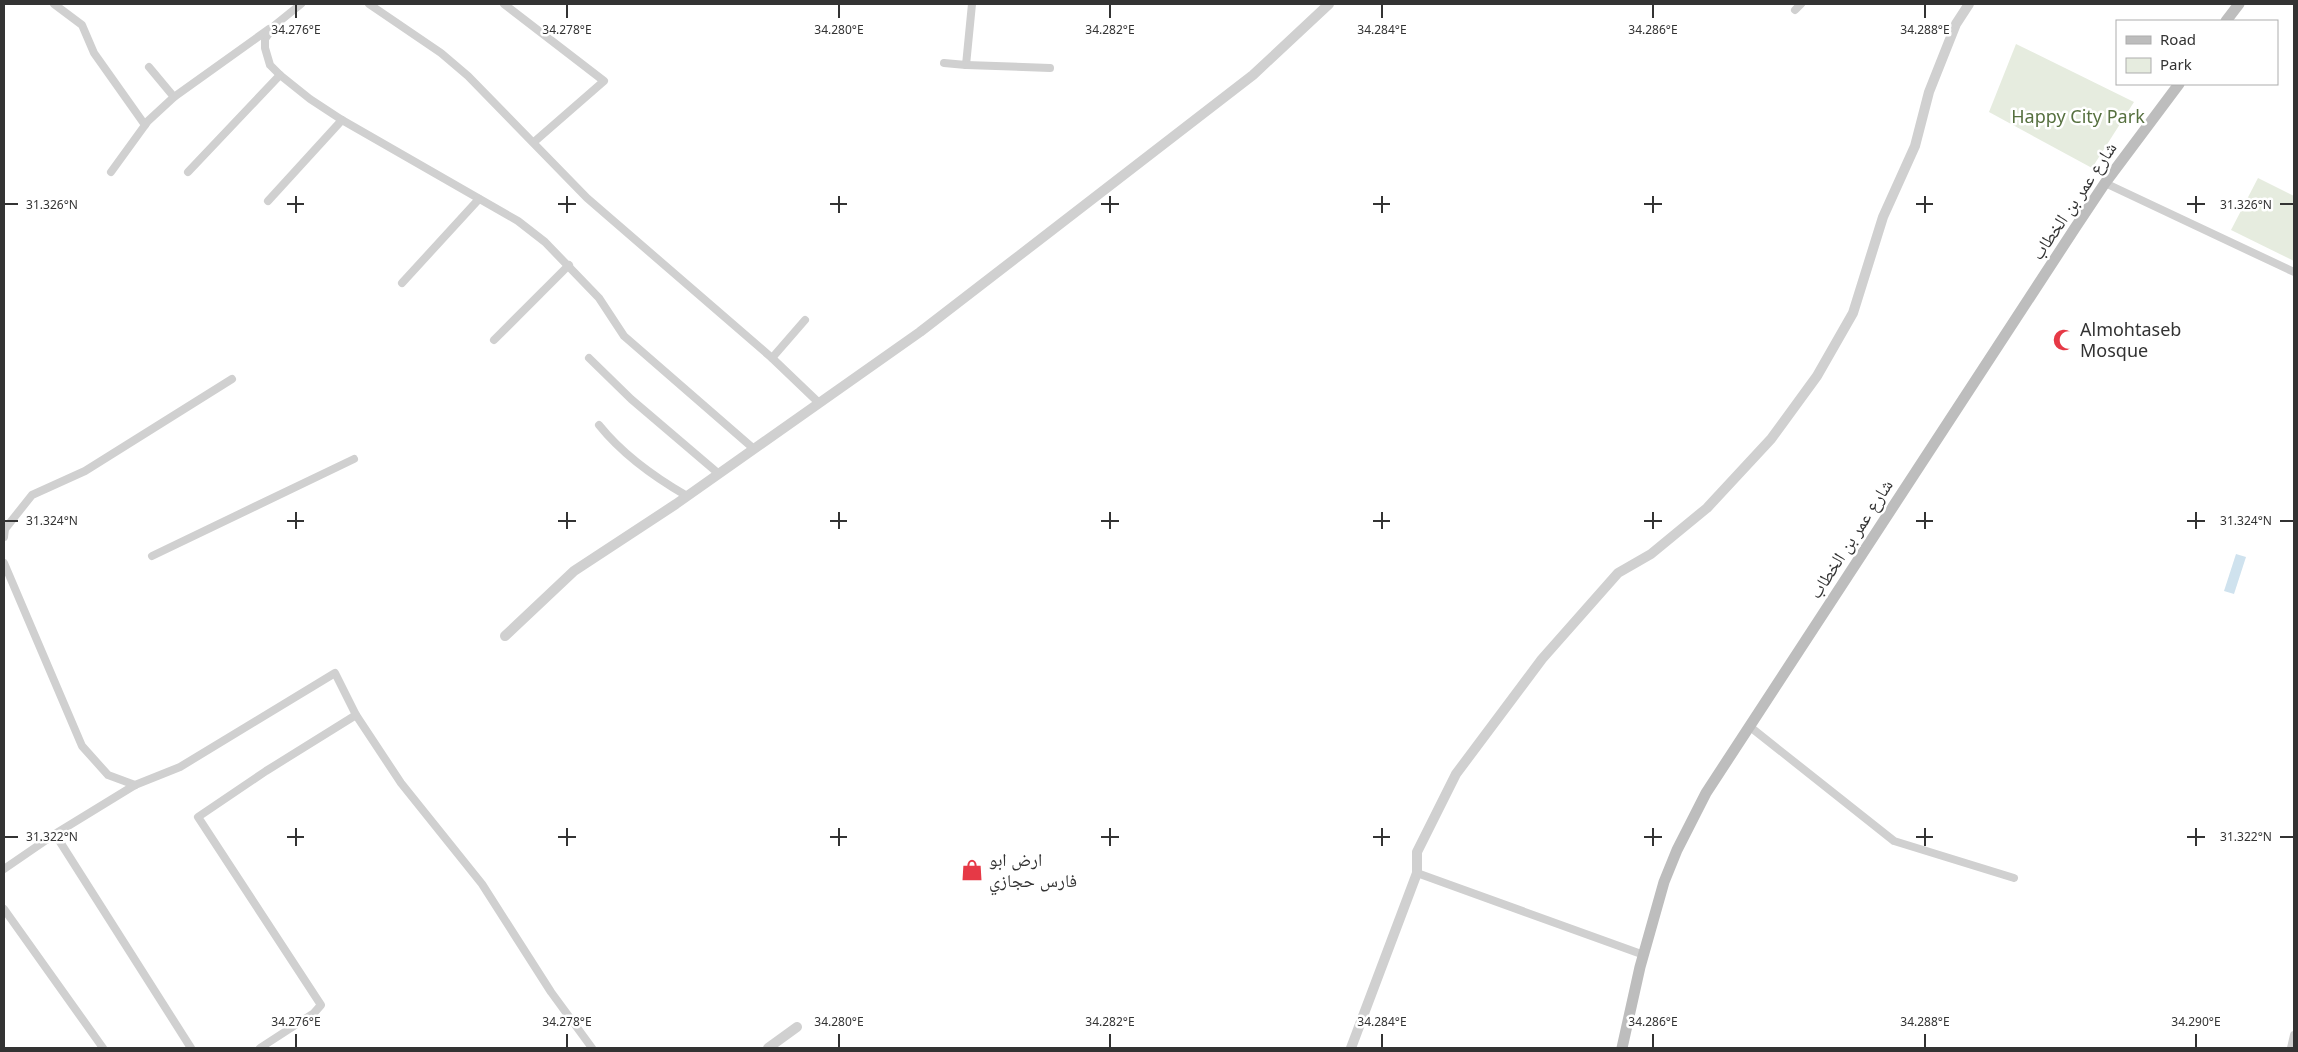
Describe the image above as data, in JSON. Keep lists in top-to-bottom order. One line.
{"streets":{"main road":["شارع عمر بن الخطاب"]},"parks":["Happy City Park"],"places":{"mosque":["Almohtaseb Mosque"],"shop":["ارض ابو فارس حجازي"]},"legend":["Road","Park"],"coordinates":["34.276°E","34.278°E","34.280°E","34.282°E","34.284°E","34.286°E","34.288°E","31.326°N","31.324°N","31.322°N","34.290°E"]}
